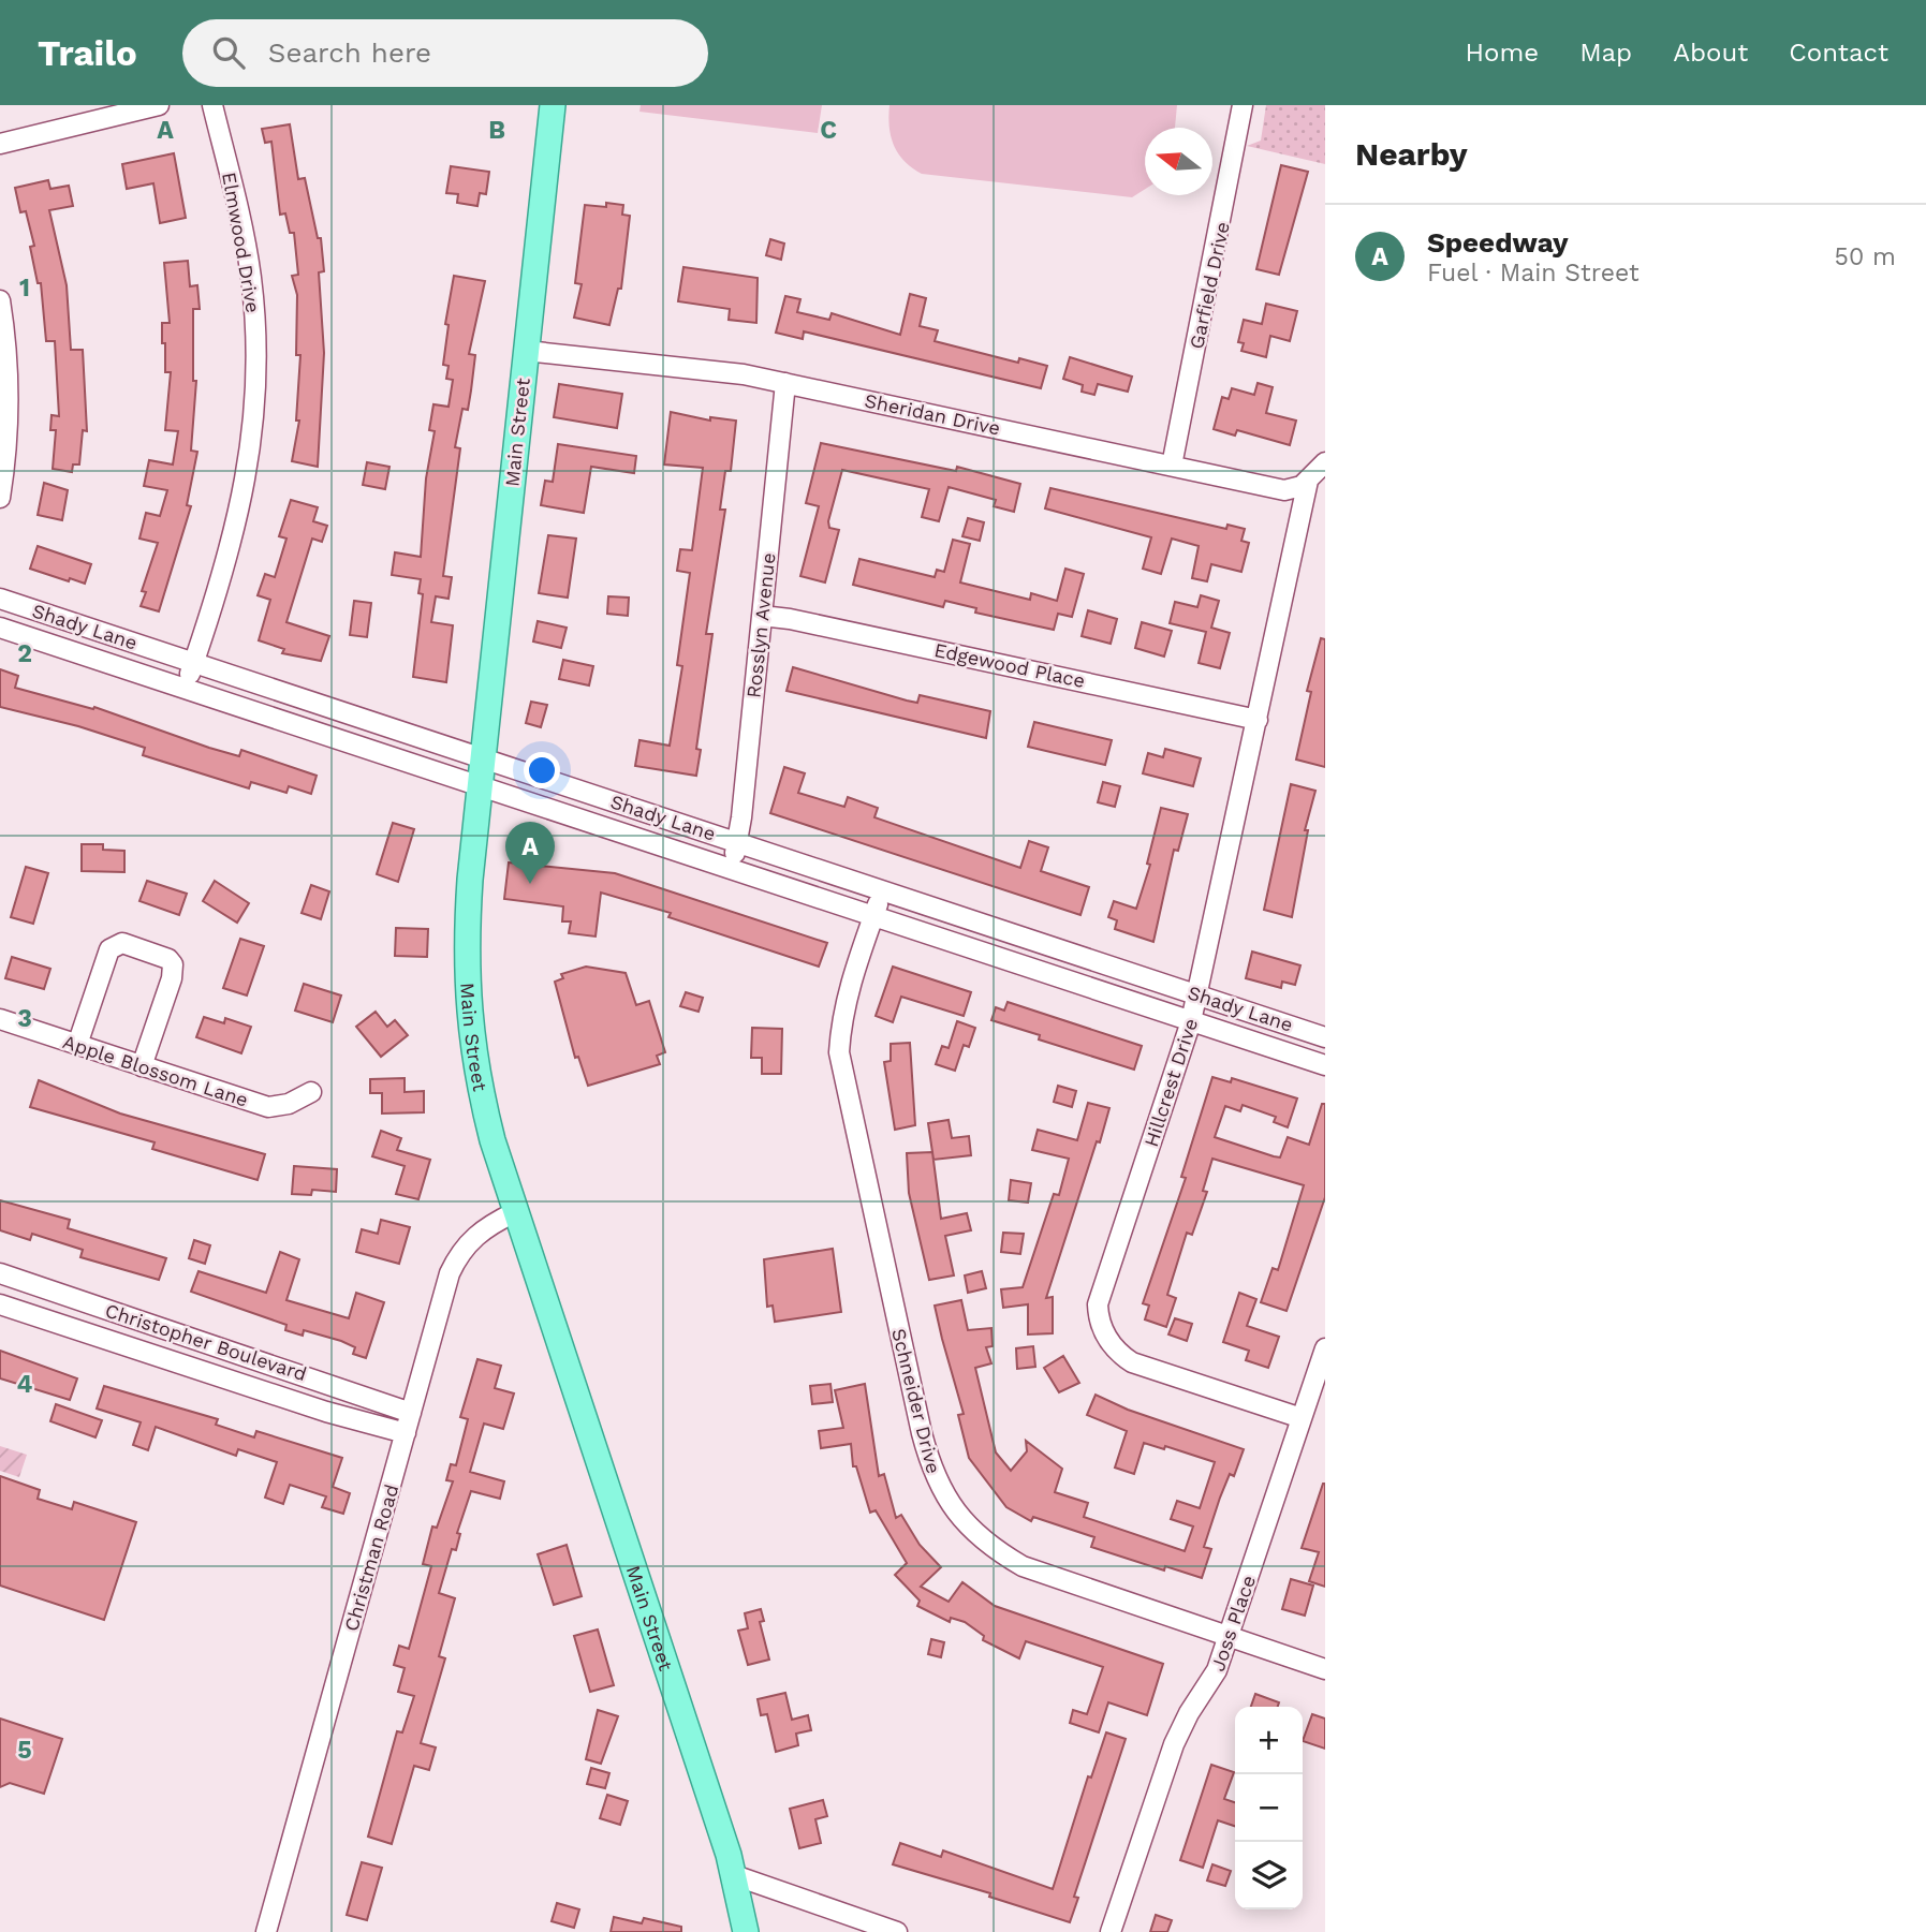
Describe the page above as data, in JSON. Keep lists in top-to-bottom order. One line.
{"streets":{"main road":["Main Street"],"street":["Elmwood Drive","Garfield Drive","Sheridan Drive","Rosslyn Avenue","Shady Lane","Edgewood Place","Apple Blossom Lane","Hillcrest Drive","Christopher Boulevard","Schneider Drive","Christman Road","Joss Place"]},"crossings":[["Elmwood Drive","Shady Lane"],["Garfield Drive","Sheridan Drive"],["Sheridan Drive","Main Street"],["Sheridan Drive","Rosslyn Avenue"],["Sheridan Drive","Hillcrest Drive"],["Main Street","Shady Lane"],["Main Street","Christman Road"],["Rosslyn Avenue","Shady Lane"],["Rosslyn Avenue","Edgewood Place"],["Shady Lane","Hillcrest Drive"],["Shady Lane","Schneider Drive"],["Edgewood Place","Hillcrest Drive"],["Hillcrest Drive","Joss Place"],["Christopher Boulevard","Christman Road"],["Schneider Drive","Joss Place"]],"north":"left","page":{"header":"Trailo","search":"Search here","nav":["Home","Map","About","Contact"],"heading":"Nearby","list":[{"mark":"A","name":"Speedway","note":"Fuel · Main Street","value":"50 m"}],"pins":"A","map_buttons":["+","−"]},"grid":{"columns":["A","B","C"],"rows":["1","2","3","4","5"]}}
